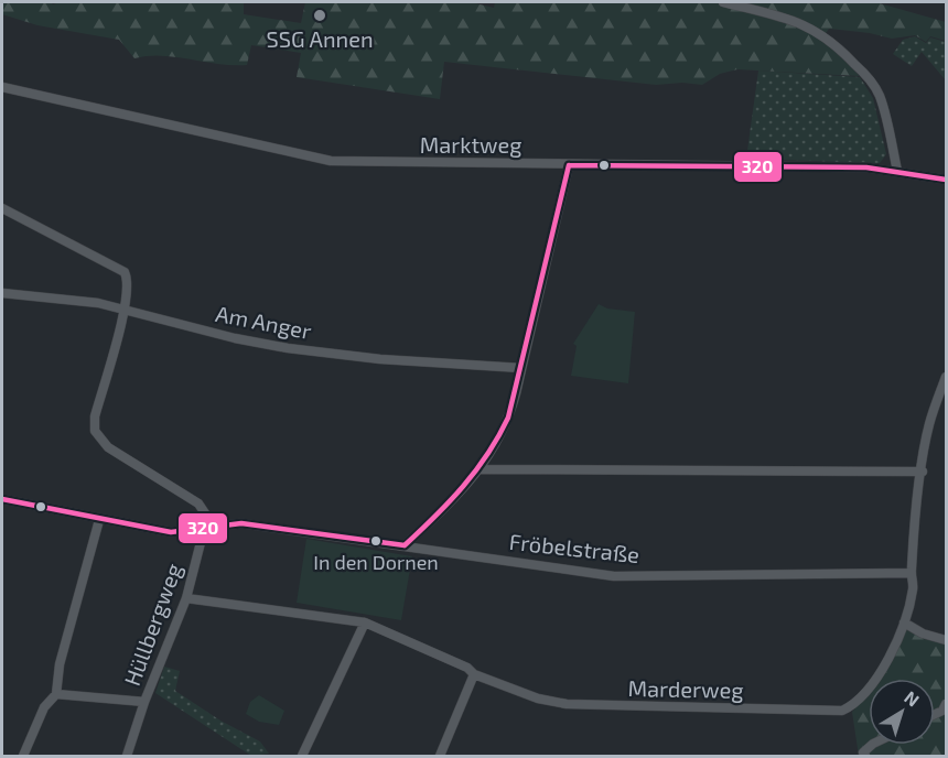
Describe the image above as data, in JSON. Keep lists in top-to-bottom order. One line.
{"streets":{"street":["Marktweg","Am Anger","Fröbelstraße","Hüllbergweg","Marderweg"]},"crossings":[["Fröbelstraße","Hüllbergweg"],["Fröbelstraße","Marderweg"],["Hüllbergweg","Marderweg"]],"places":["SSG Annen","In den Dornen"],"lines":["transit line 320"],"north":"top right"}
